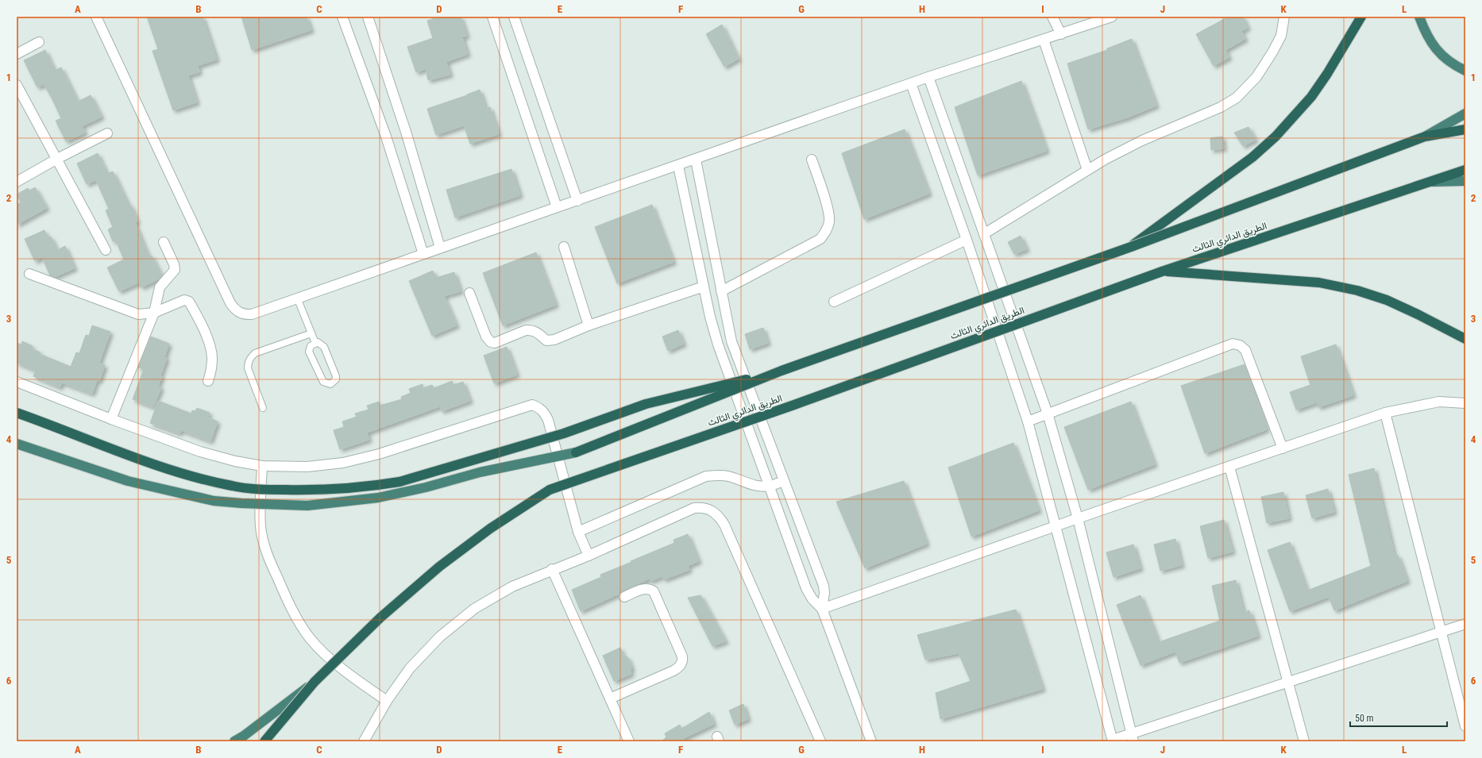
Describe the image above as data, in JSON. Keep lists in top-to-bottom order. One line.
{"streets":{"highway":["الطريق الدائري الثالث"]},"scale_bar":"50 m","grid":{"columns":["A","B","C","D","E","F","G","H","I","J","K","L"],"rows":["1","2","3","4","5","6"]}}
